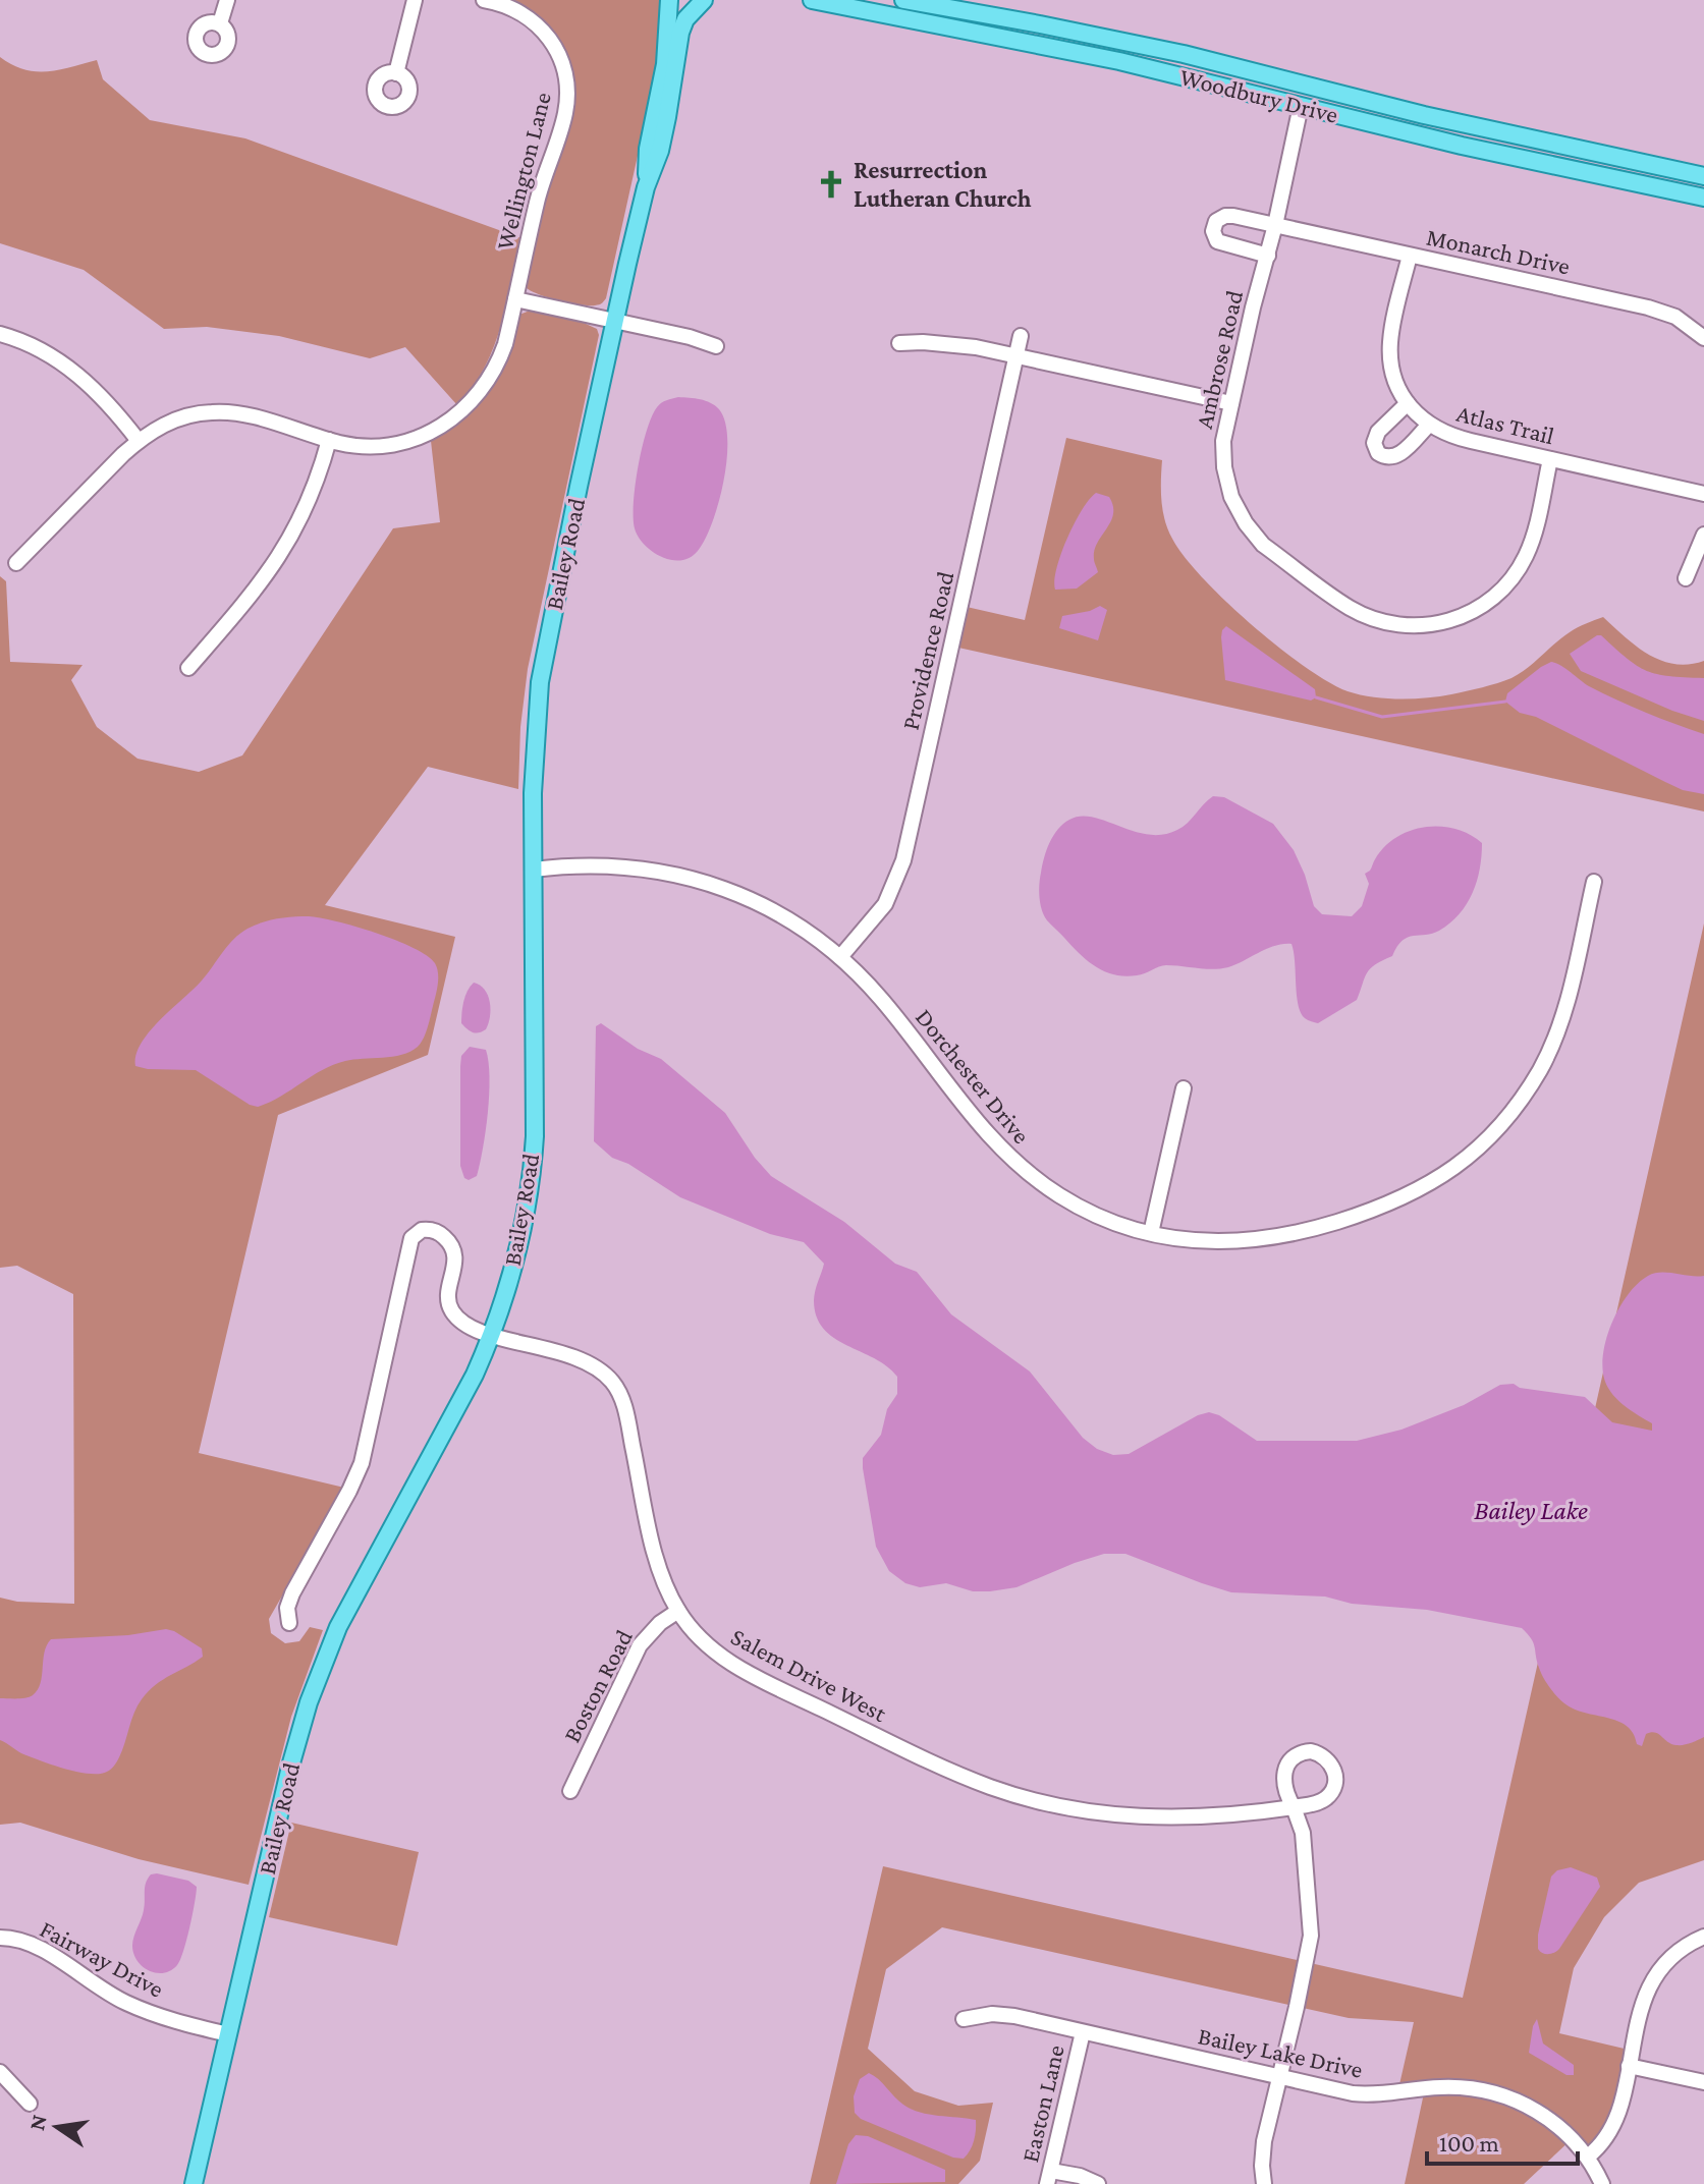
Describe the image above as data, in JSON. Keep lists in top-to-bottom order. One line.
{"streets":{"main road":["Woodbury Drive","Bailey Road"],"street":["Wellington Lane","Monarch Drive","Ambrose Road","Atlas Trail","Providence Road","Dorchester Drive","Salem Drive West","Boston Road","Fairway Drive","Bailey Lake Drive","Easton Lane"]},"crossings":[["Woodbury Drive","Ambrose Road"],["Monarch Drive","Ambrose Road"],["Monarch Drive","Atlas Trail"],["Ambrose Road","Atlas Trail"],["Bailey Road","Dorchester Drive"],["Bailey Road","Salem Drive West"],["Bailey Road","Fairway Drive"],["Providence Road","Dorchester Drive"],["Salem Drive West","Boston Road"],["Salem Drive West","Bailey Lake Drive"],["Bailey Lake Drive","Easton Lane"]],"water":["Bailey Lake"],"places":{"church":["Resurrection Lutheran Church"]},"scale_bar":"100 m","north":"left"}
